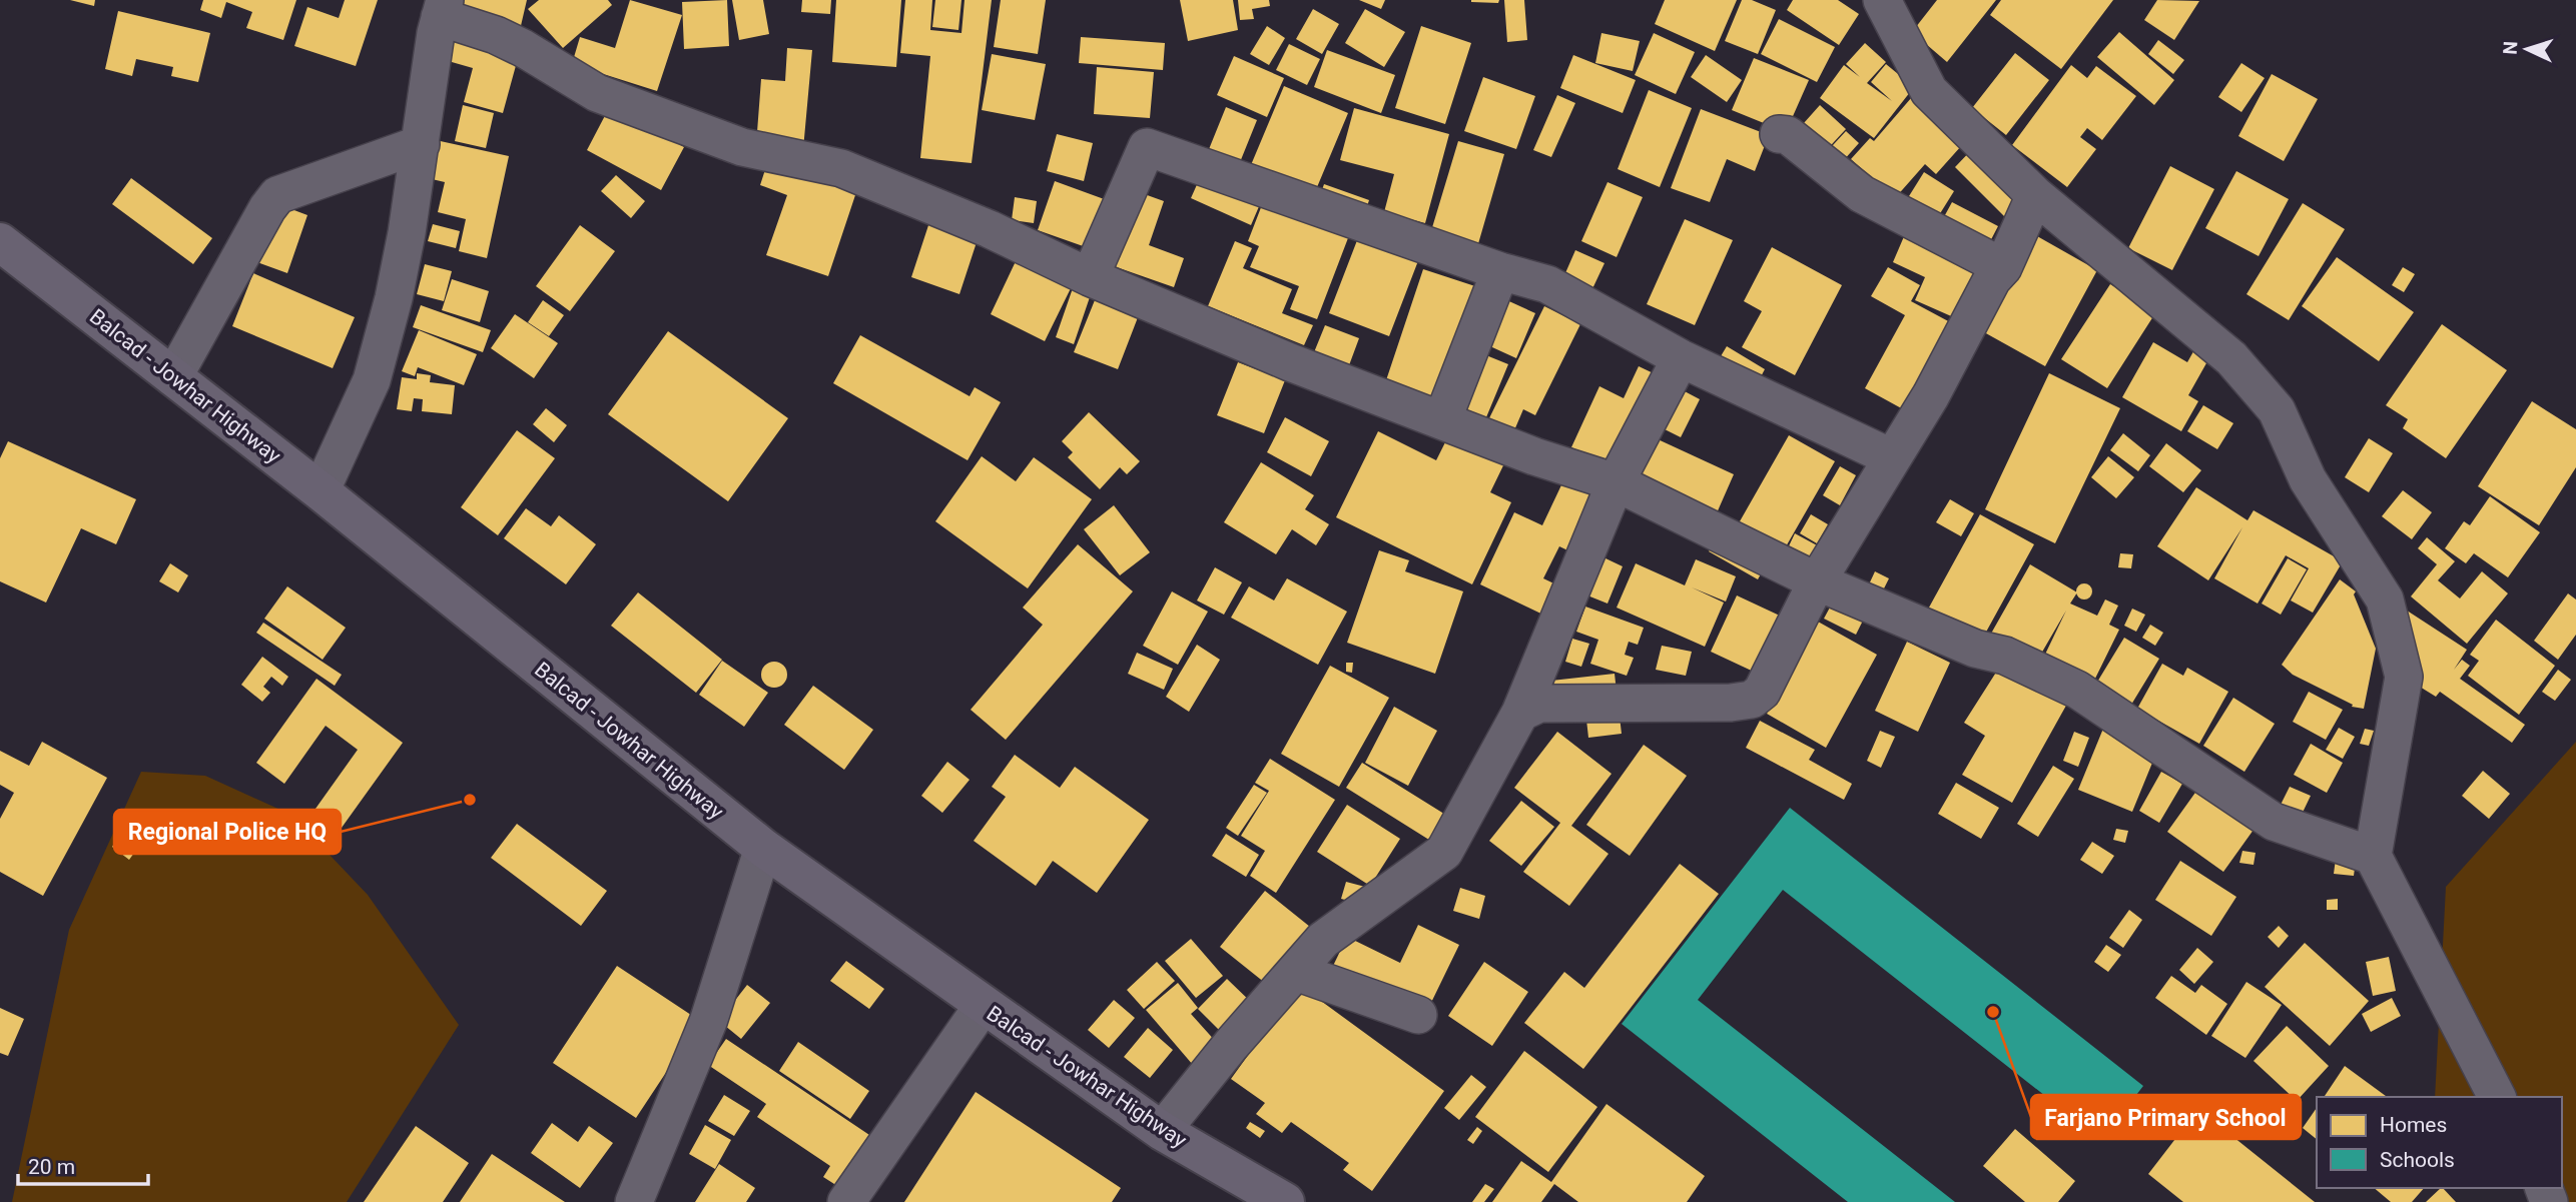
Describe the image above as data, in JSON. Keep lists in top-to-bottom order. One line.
{"streets":{"main road":["Balcad - Jowhar Highway"]},"places":["Regional Police HQ","Farjano Primary School"],"legend":["Homes","Schools"],"scale_bar":"20 m","north":"left"}
